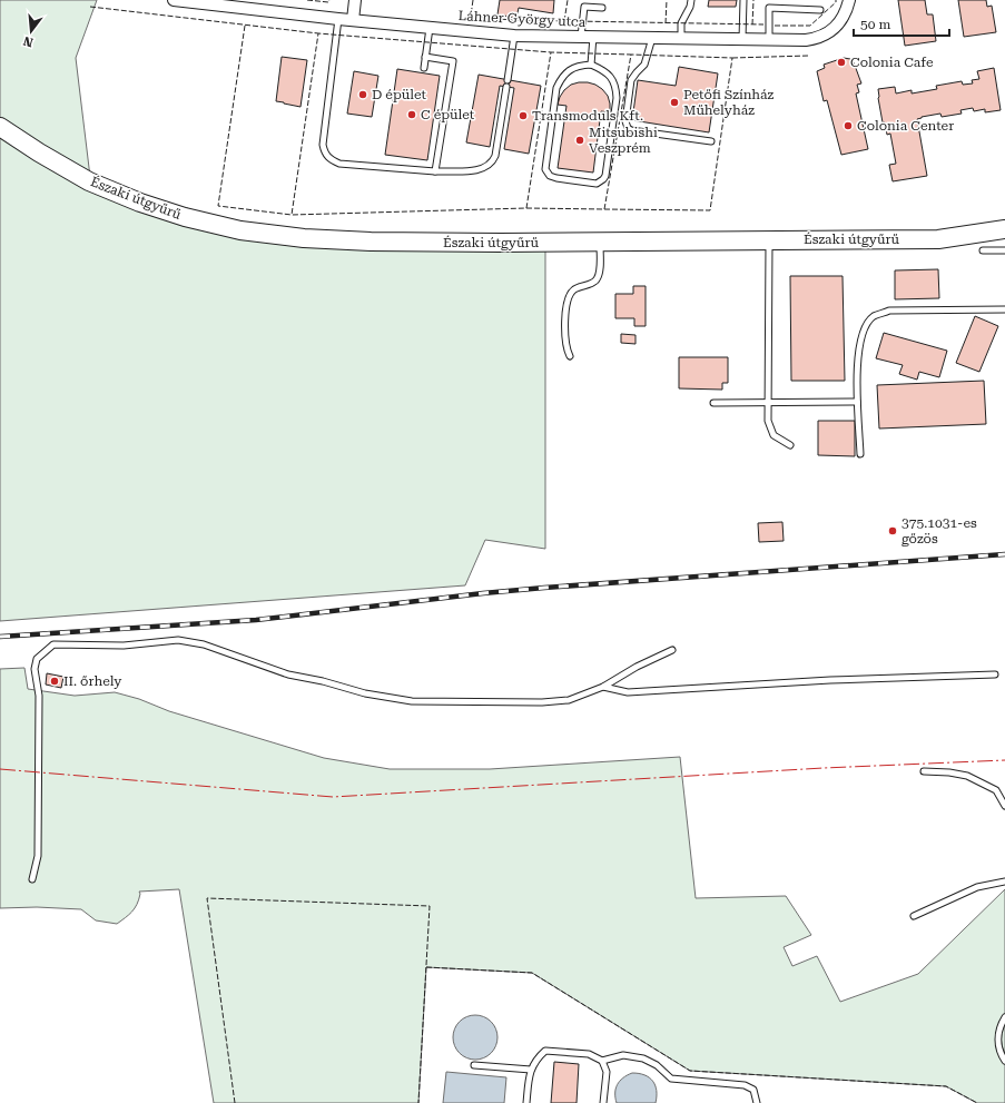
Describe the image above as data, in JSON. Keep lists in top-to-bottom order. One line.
{"streets":{"main road":["Északi útgyűrű"],"street":["Láhner György utca"]},"places":["Colonia Cafe","D épület","Petőfi Színház Műhelyház","C épület","Transmoduls Kft.","Colonia Center","Mitsubishi Veszprém","375.1031-es gőzös","II. őrhely"],"scale_bar":"50 m","north":"bottom"}
